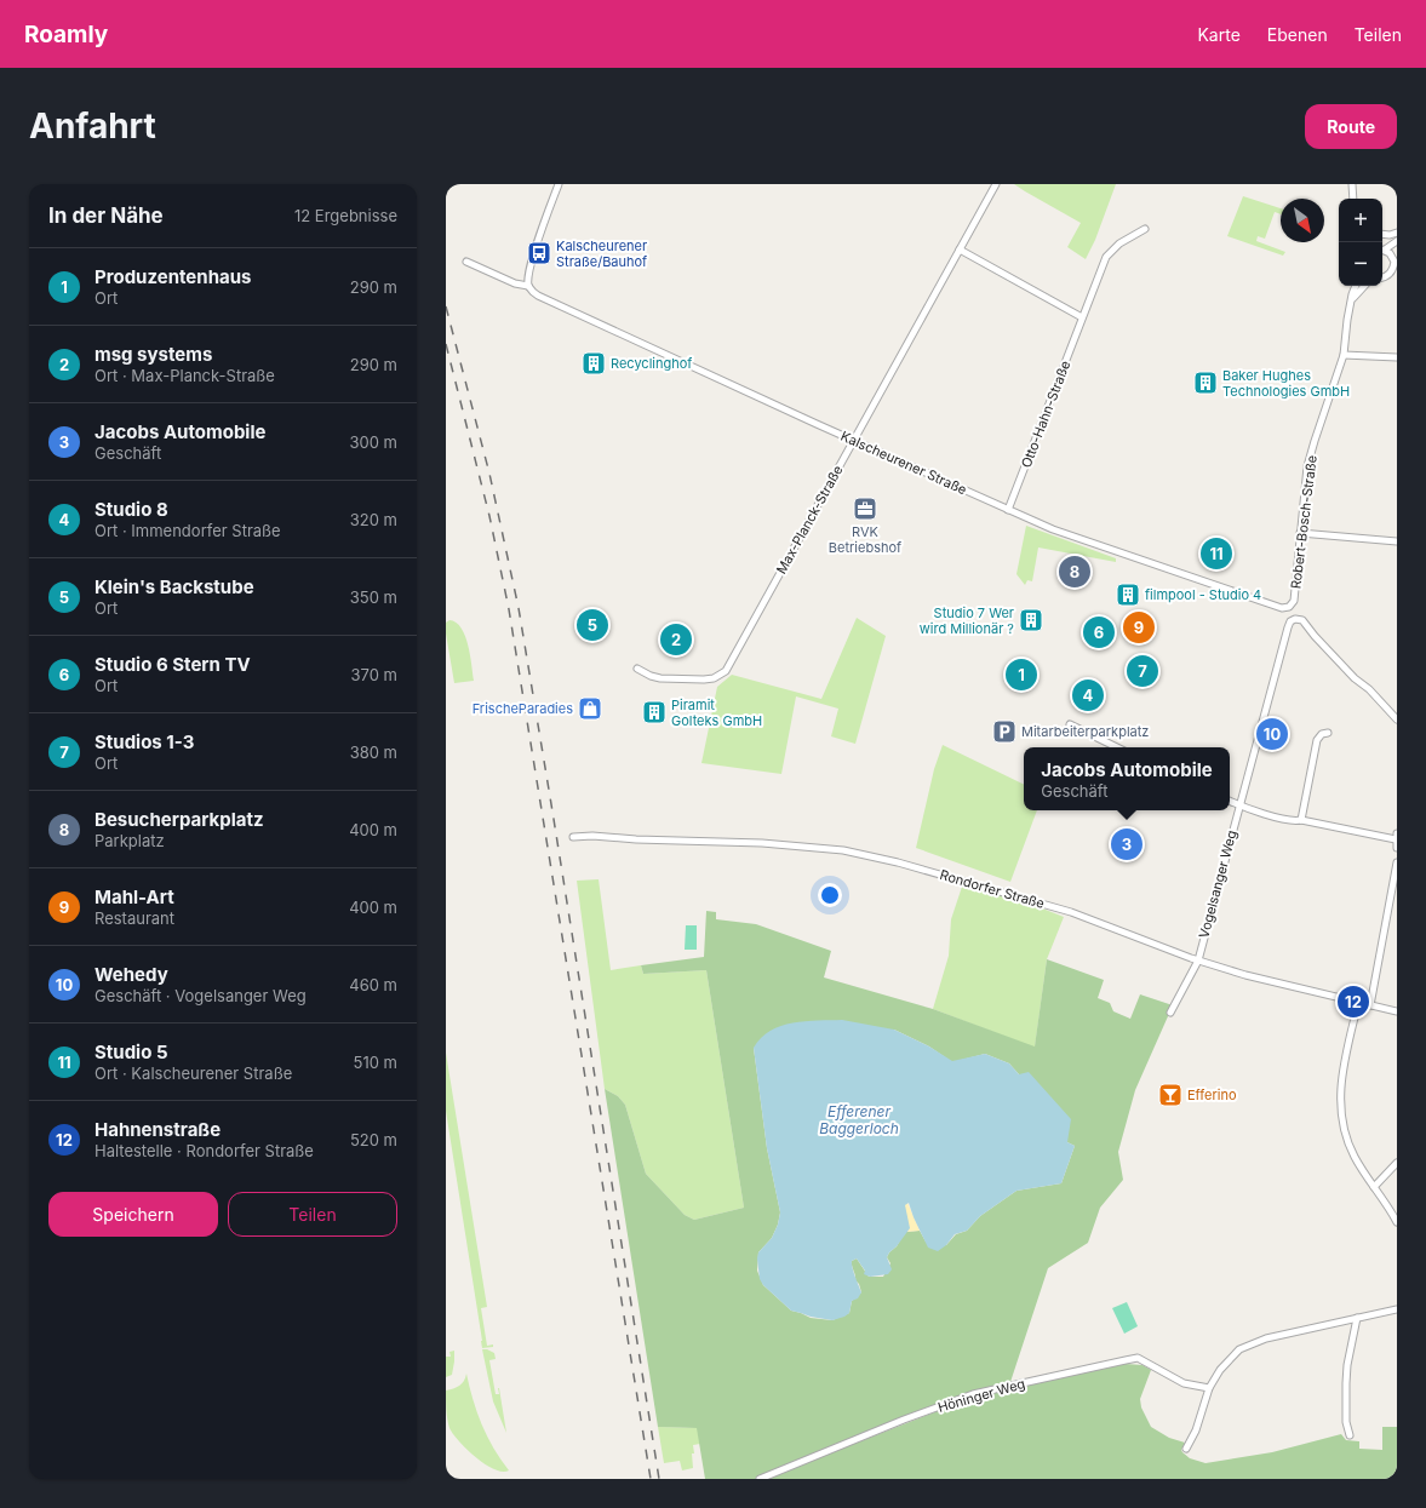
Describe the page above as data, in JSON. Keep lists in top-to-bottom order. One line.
{"streets":{"street":["Otto-Hahn-Straße","Kalscheurener Straße","Max-Planck-Straße","Robert-Bosch-Straße","Vogelsanger Weg","Rondorfer Straße","Höninger Weg"]},"crossings":[["Otto-Hahn-Straße","Kalscheurener Straße"],["Kalscheurener Straße","Max-Planck-Straße"],["Kalscheurener Straße","Robert-Bosch-Straße"],["Vogelsanger Weg","Rondorfer Straße"]],"water":["Efferener Baggerloch"],"places":{"bus stop":["Kalscheurener Straße/Bauhof"],"building":["Recyclinghof","Baker Hughes Technologies GmbH","filmpool - Studio 4","Studio 7 Wer wird Millionär ?","Piramit Golteks GmbH"],"office":["RVK Betriebshof"],"shop":["FrischeParadies"],"parking":["Mitarbeiterparkplatz"],"bar":["Efferino"]},"north":"bottom right","page":{"header":"Roamly","nav":["Karte","Ebenen","Teilen"],"buttons":["Route",["Speichern","Teilen"]],"title":"Anfahrt","heading":["In der Nähe","12 Ergebnisse"],"map_buttons":["+","−"],"list":[{"mark":"1","name":"Produzentenhaus","note":"Ort","value":"290 m"},{"mark":"2","name":"msg systems","note":"Ort · Max-Planck-Straße","value":"290 m"},{"mark":"3","name":"Jacobs Automobile","note":"Geschäft","value":"300 m"},{"mark":"4","name":"Studio 8","note":"Ort · Immendorfer Straße","value":"320 m"},{"mark":"5","name":"Klein's Backstube","note":"Ort","value":"350 m"},{"mark":"6","name":"Studio 6 Stern TV","note":"Ort","value":"370 m"},{"mark":"7","name":"Studios 1-3","note":"Ort","value":"380 m"},{"mark":"8","name":"Besucherparkplatz","note":"Parkplatz","value":"400 m"},{"mark":"9","name":"Mahl-Art","note":"Restaurant","value":"400 m"},{"mark":"10","name":"Wehedy","note":"Geschäft · Vogelsanger Weg","value":"460 m"},{"mark":"11","name":"Studio 5","note":"Ort · Kalscheurener Straße","value":"510 m"},{"mark":"12","name":"Hahnenstraße","note":"Haltestelle · Rondorfer Straße","value":"520 m"}],"pins":["11","8","5","9","6","2","7","1","4","10","3","12"],"popup":["Jacobs Automobile","Geschäft"]}}
